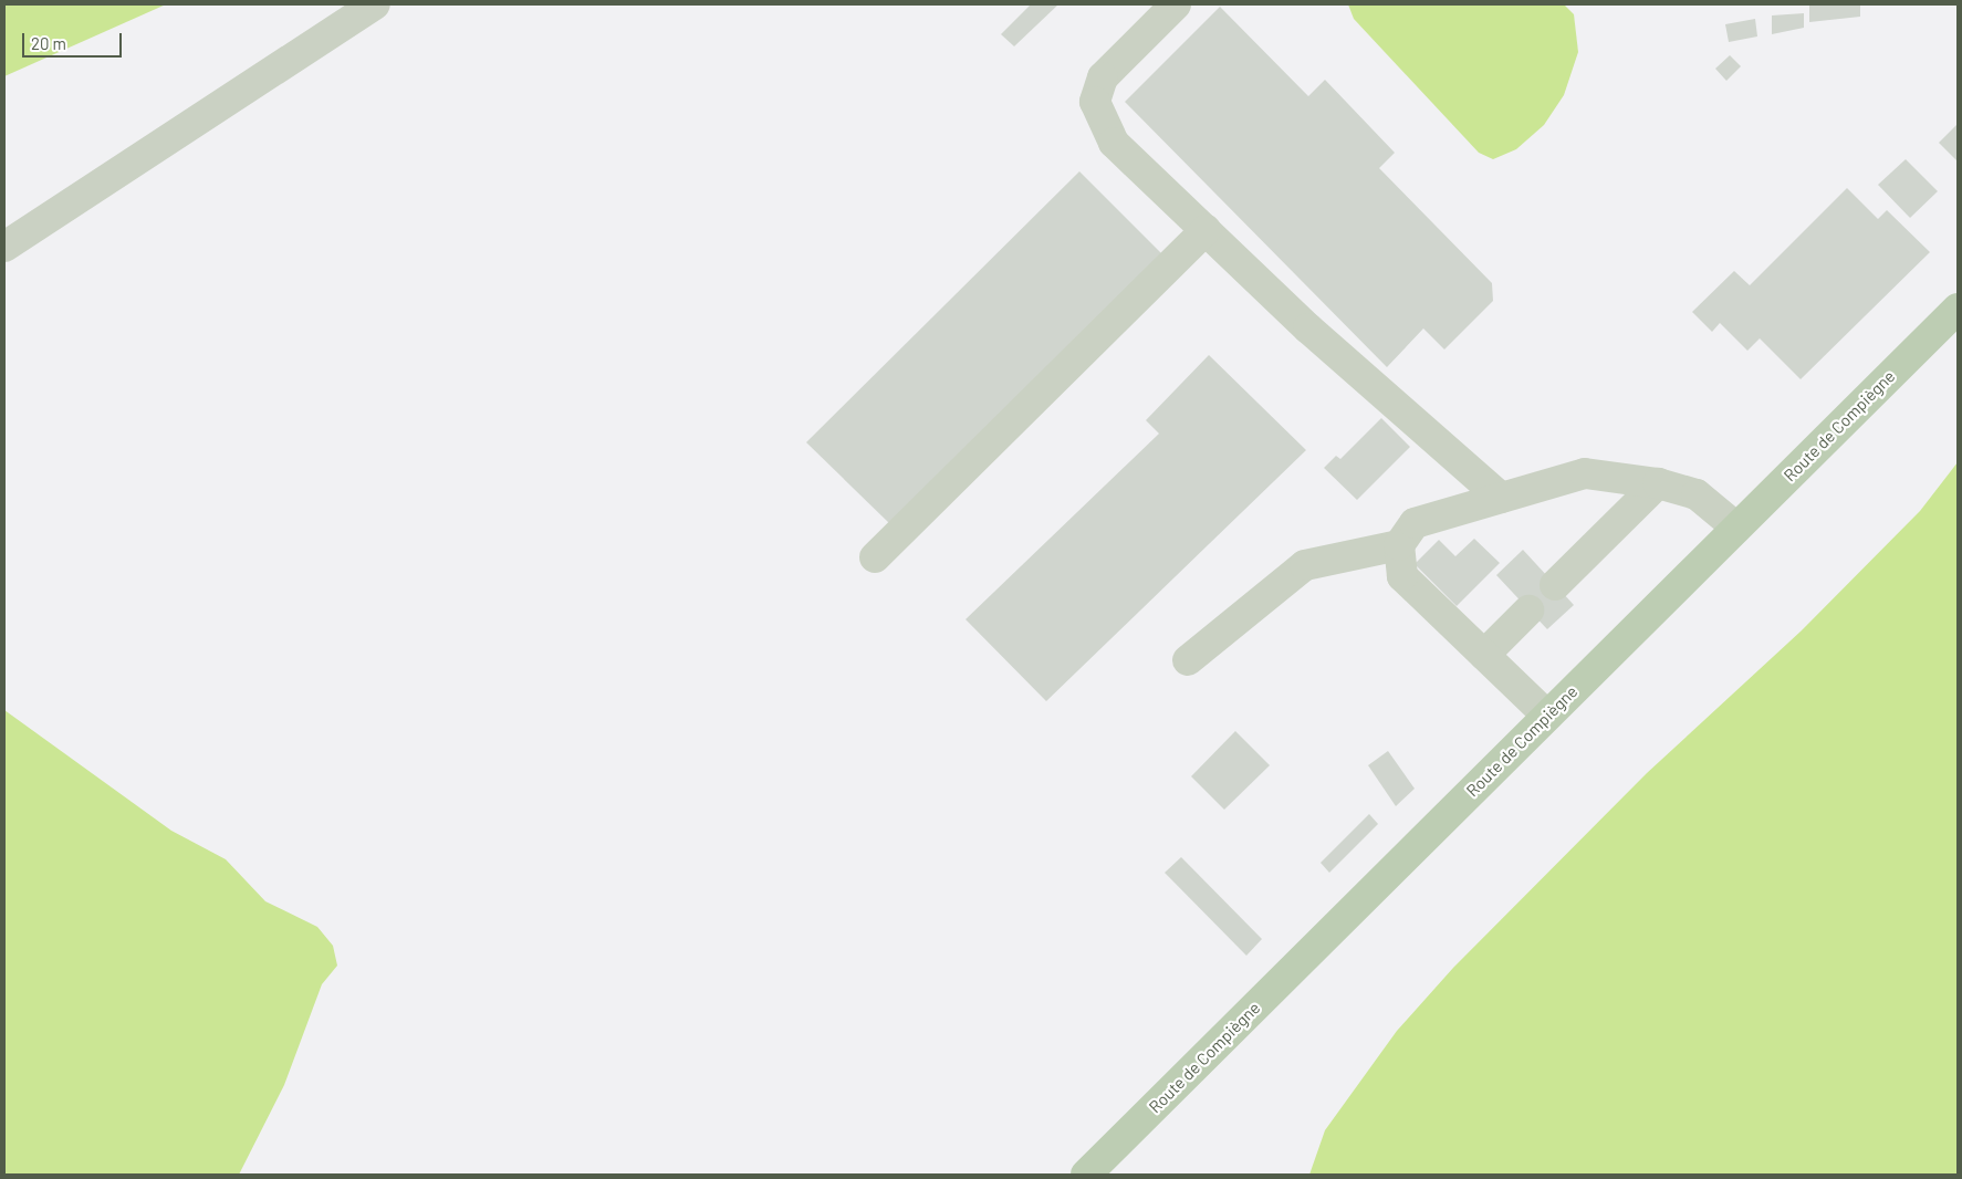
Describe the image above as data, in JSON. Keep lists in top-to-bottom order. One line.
{"streets":{"main road":["Route de Compiègne"]},"scale_bar":"20 m"}
